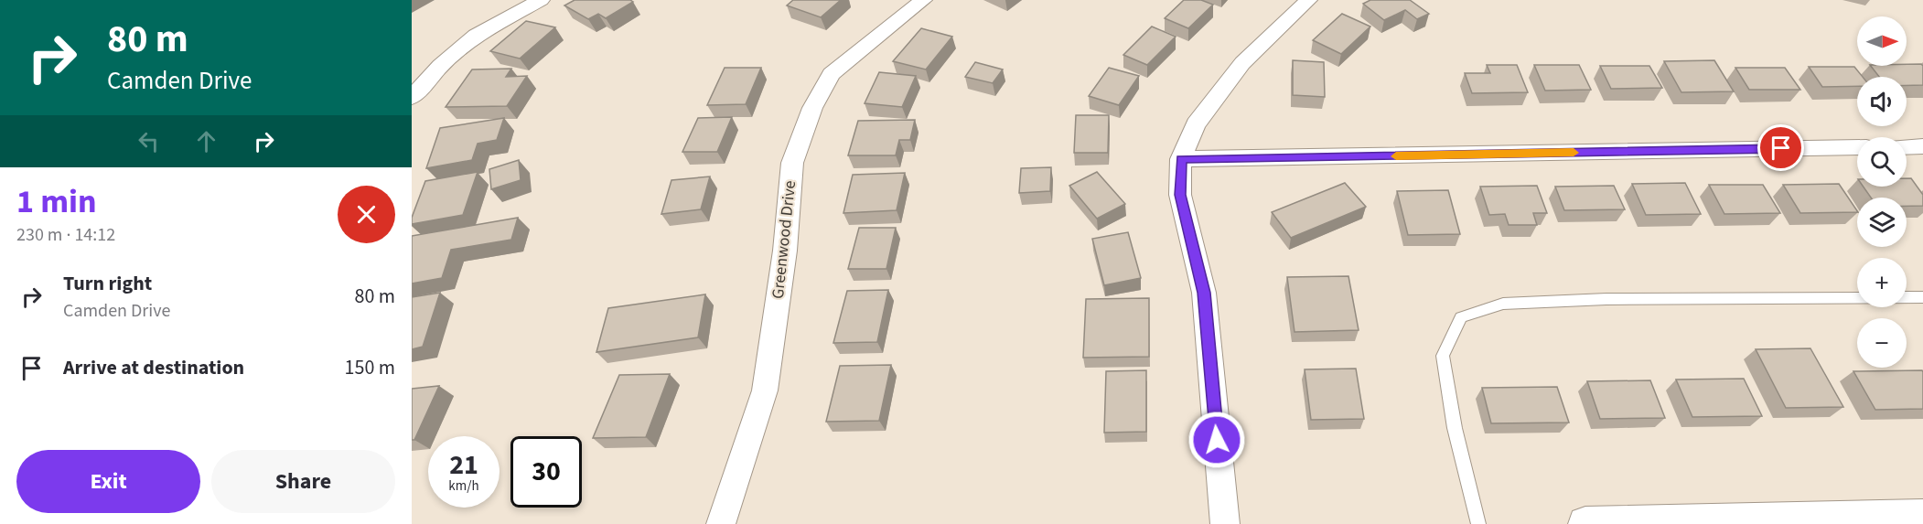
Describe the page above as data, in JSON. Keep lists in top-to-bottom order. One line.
{"streets":{"street":["Greenwood Drive"]},"north":"right","page":{"turn":["80 m","Camden Drive"],"map_buttons":["+","−"],"heading":["1 min","230 m · 14:12"],"list":[{"name":"Turn right","note":"Camden Drive","value":"80 m"},{"name":"Arrive at destination","value":"150 m"}],"speed":"21 km/h","limit":"30","buttons":["Exit","Share"]}}
